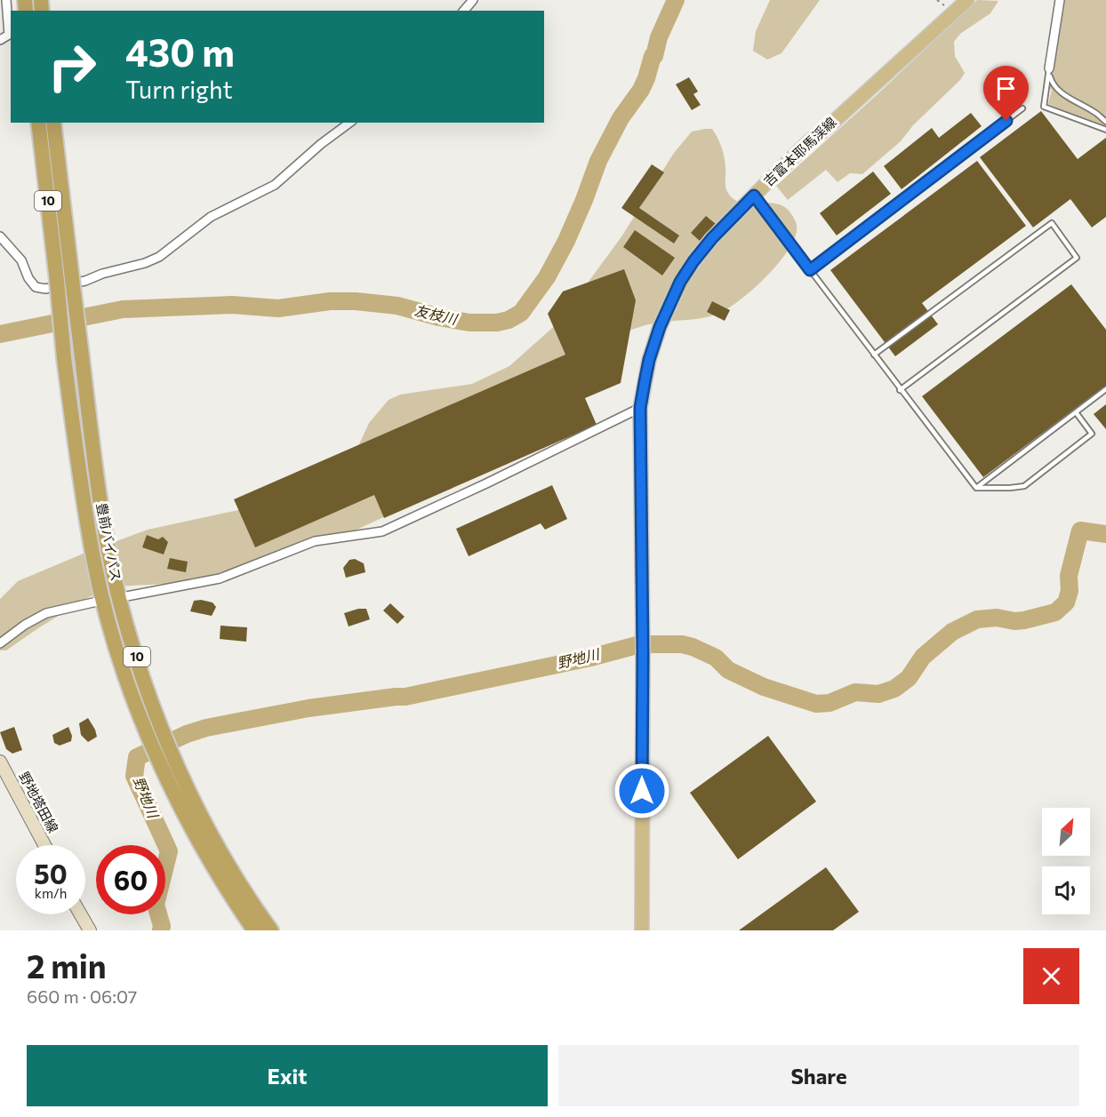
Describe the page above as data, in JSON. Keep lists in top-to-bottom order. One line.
{"streets":{"highway":["10","豊前バイパス"],"main road":["吉富本耶馬渓線","野地塔田線"]},"water":["友枝川","野地川"],"north":"top right","page":{"turn":["430 m","Turn right"],"speed":"50 km/h","limit":"60","heading":["2 min","660 m · 06:07"],"buttons":["Exit","Share"]}}
